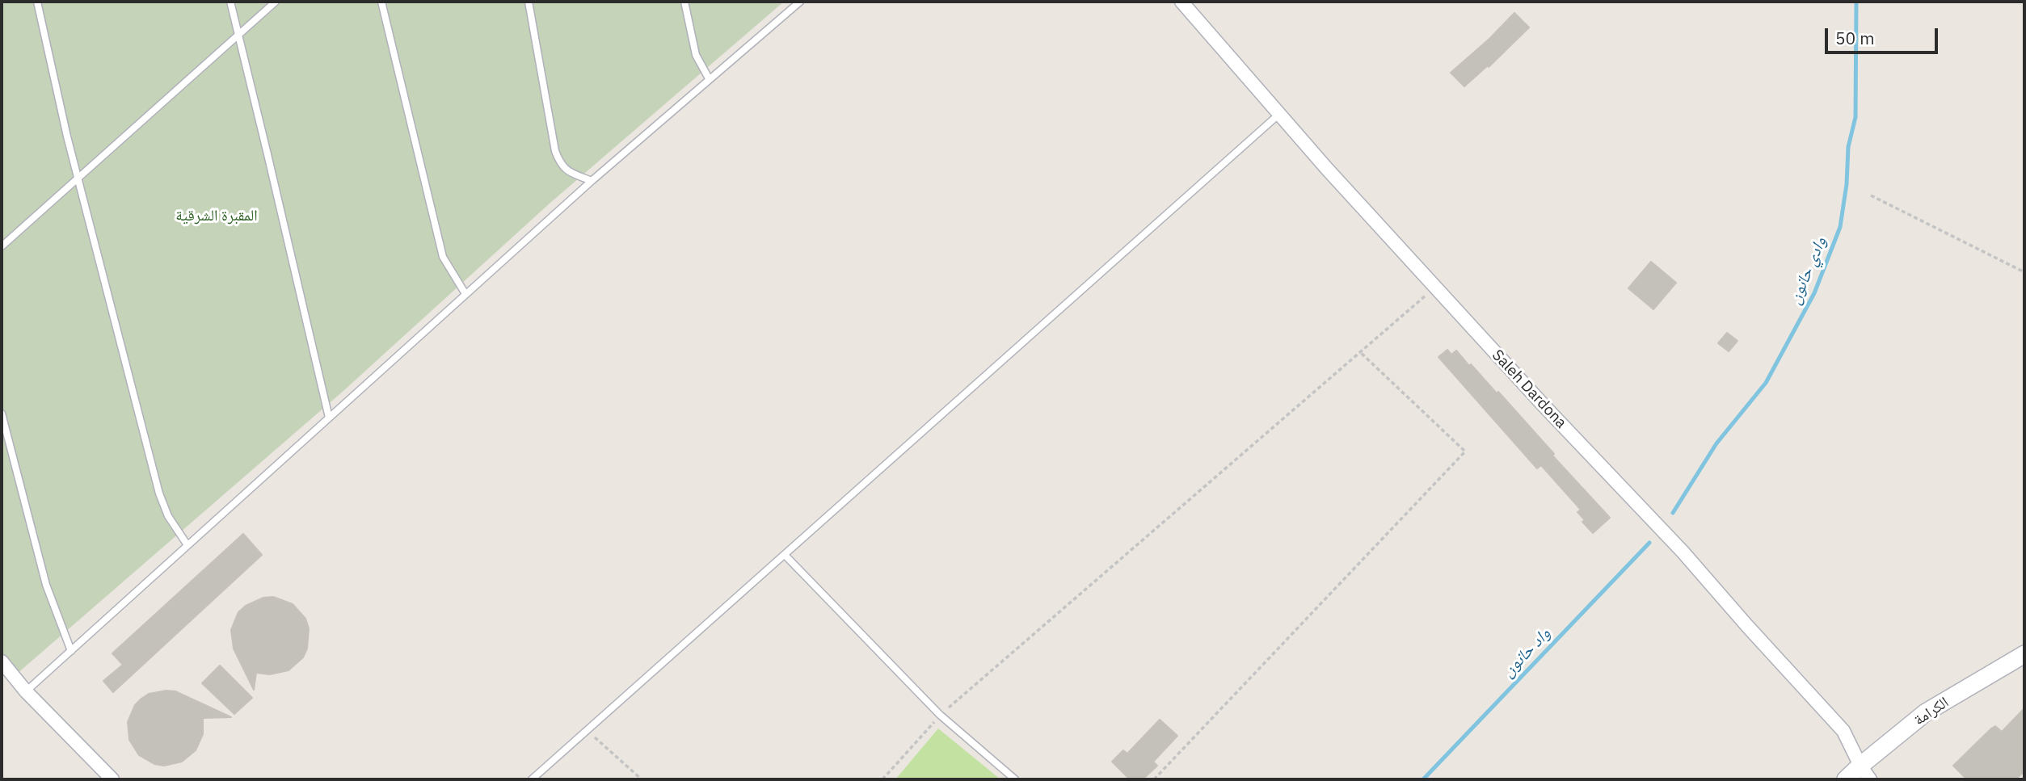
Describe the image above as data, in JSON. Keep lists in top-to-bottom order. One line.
{"streets":{"main road":["الكرامة"],"street":["Saleh Dardona"]},"crossings":[["Saleh Dardona","الكرامة"]],"water":["وادي حانون","واد حانون"],"parks":["المقبرة الشرقية"],"scale_bar":"50 m"}
